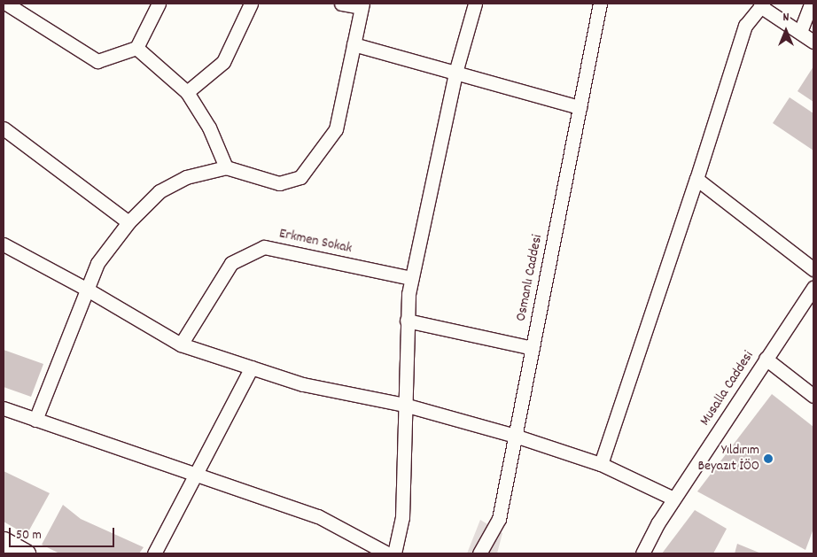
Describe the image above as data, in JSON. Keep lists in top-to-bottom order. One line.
{"streets":{"street":["Erkmen Sokak","Osmanlı Caddesi","Musalla Caddesi"]},"places":["Yıldırım Beyazıt İÖO"],"scale_bar":"50 m","north":"top"}
